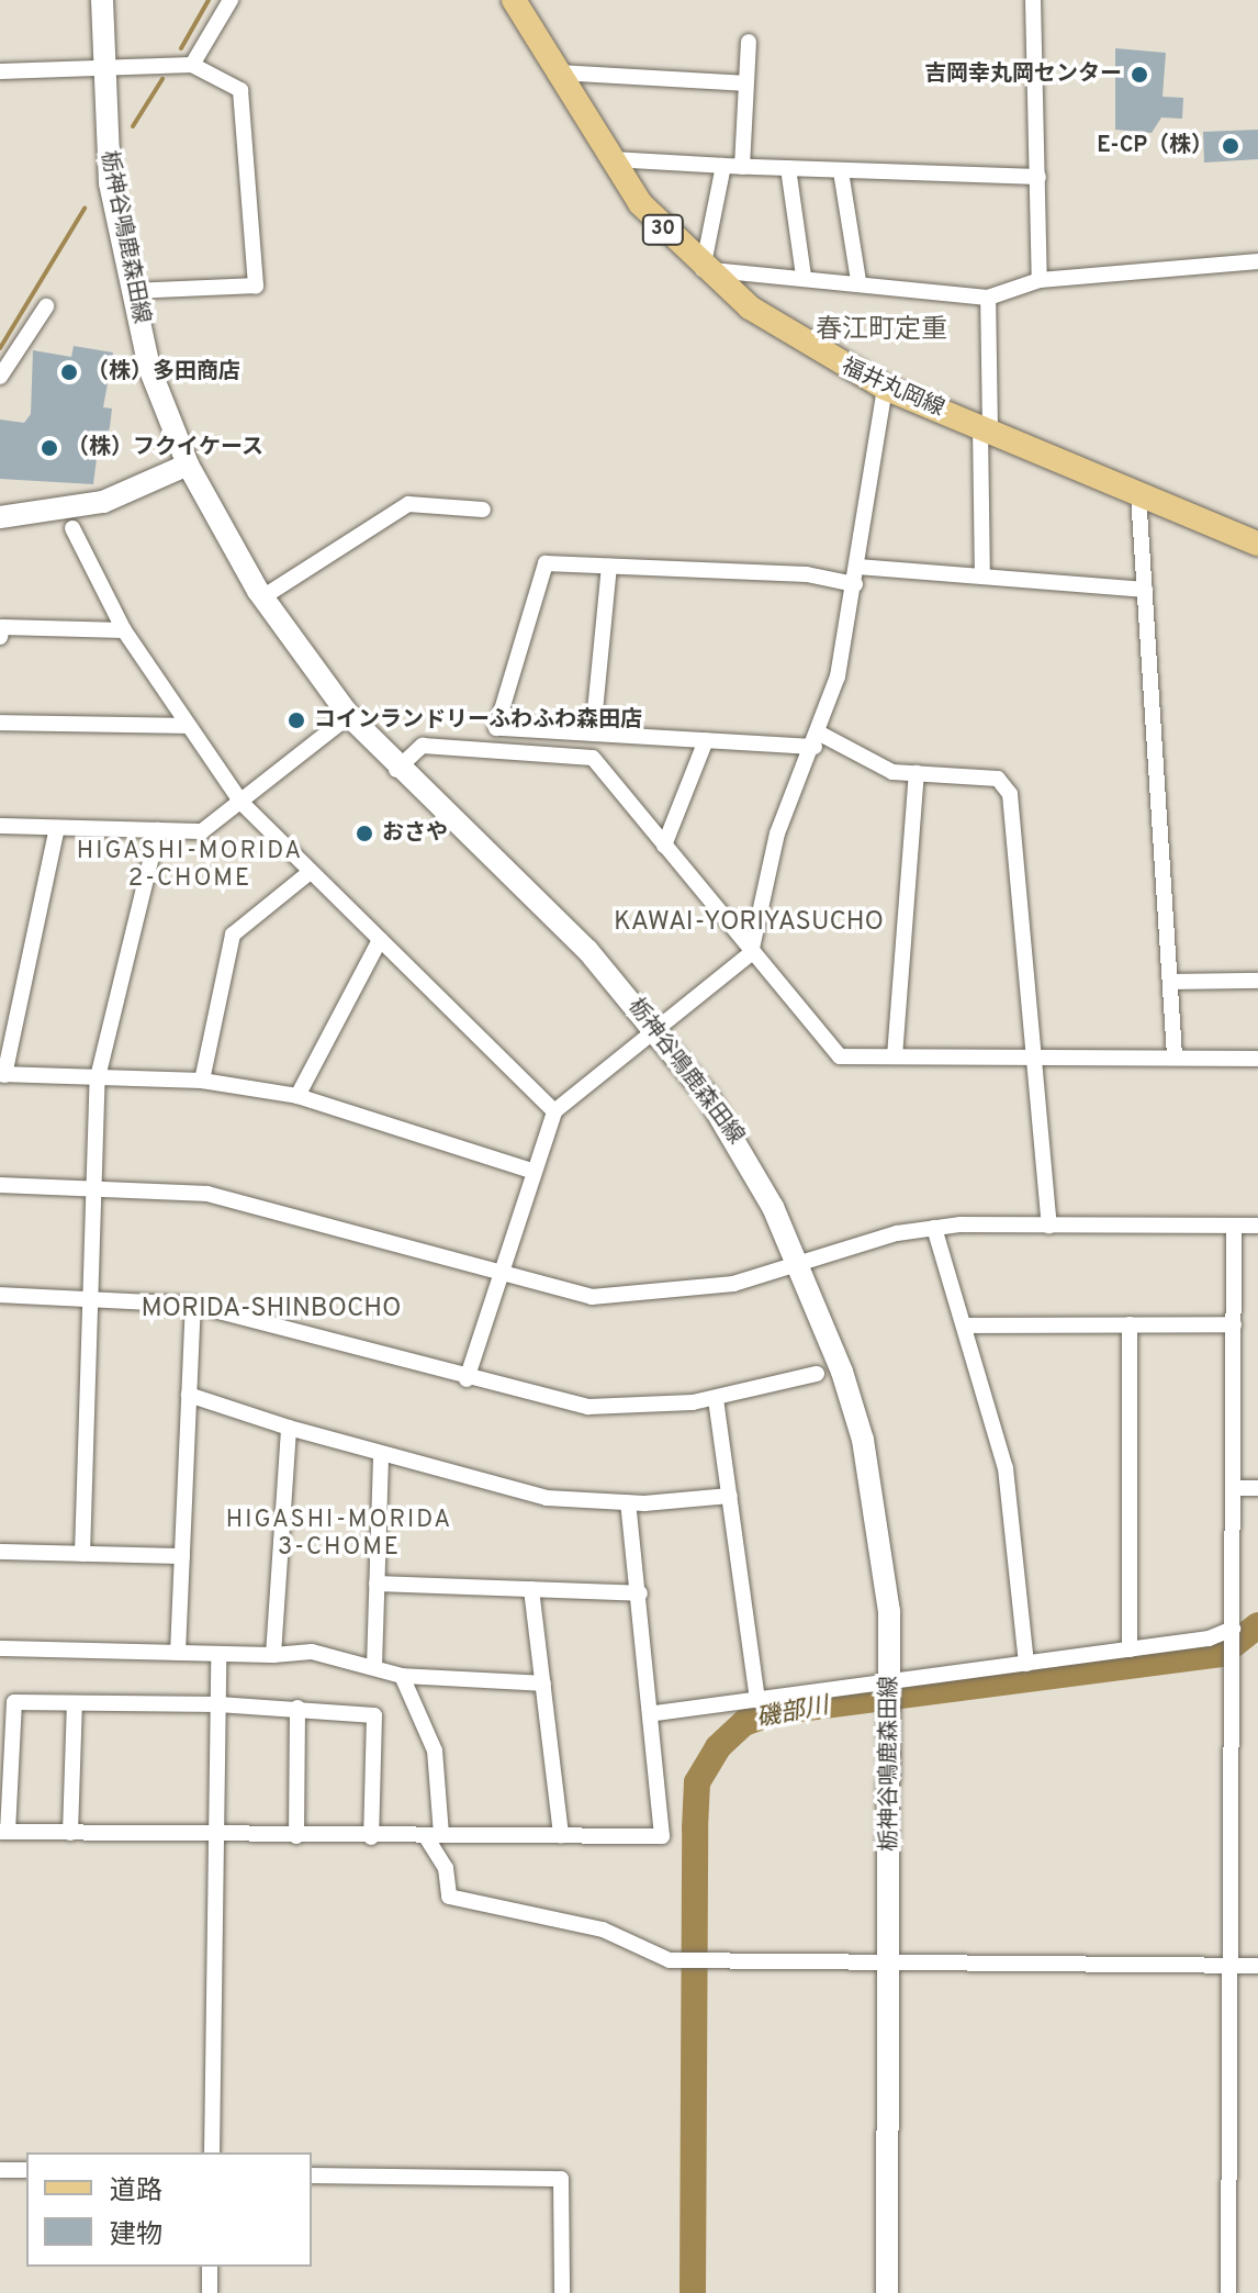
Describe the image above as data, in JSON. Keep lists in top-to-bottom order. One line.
{"streets":{"main road":["30","栃神谷鳴鹿森田線","福井丸岡線"]},"districts":["春江町定重","HIGASHI-MORIDA 2-CHOME","KAWAI-YORIYASUCHO","MORIDA-SHINBOCHO","HIGASHI-MORIDA 3-CHOME"],"water":["磯部川"],"places":["吉岡幸丸岡センター","E-CP（株）","（株）多田商店","（株）フクイケース","コインランドリーふわふわ森田店","おさや"],"legend":["道路","建物"]}
